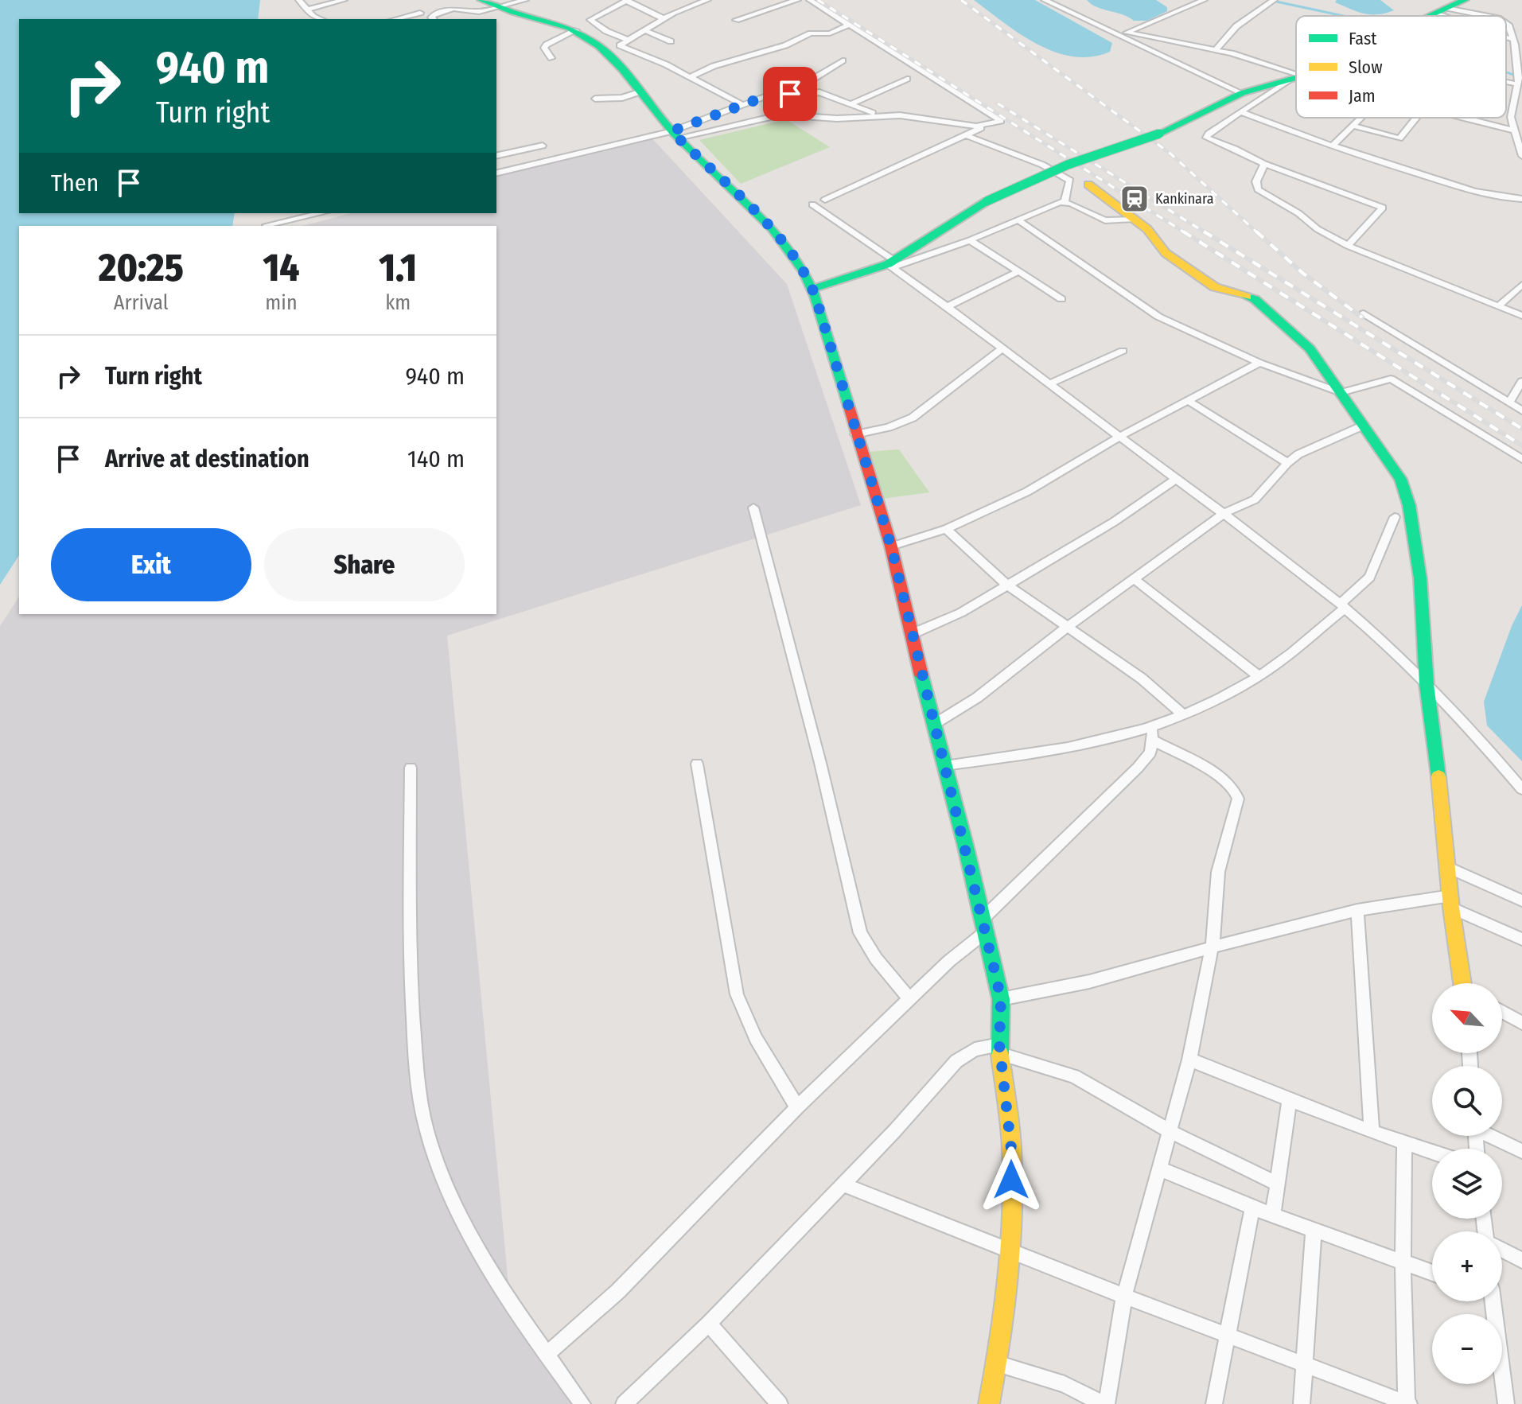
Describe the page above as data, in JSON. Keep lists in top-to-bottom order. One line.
{"places":{"station":["Kankinara"]},"legend":["Fast","Slow","Jam"],"north":"top left","page":{"turn":["940 m","Turn right"],"then":"Then","eta":["20:25","Arrival","14","min","1.1","km"],"list":[{"name":"Turn right","value":"940 m"},{"name":"Arrive at destination","value":"140 m"}],"buttons":["Exit","Share"],"map_buttons":["+","−"]}}
